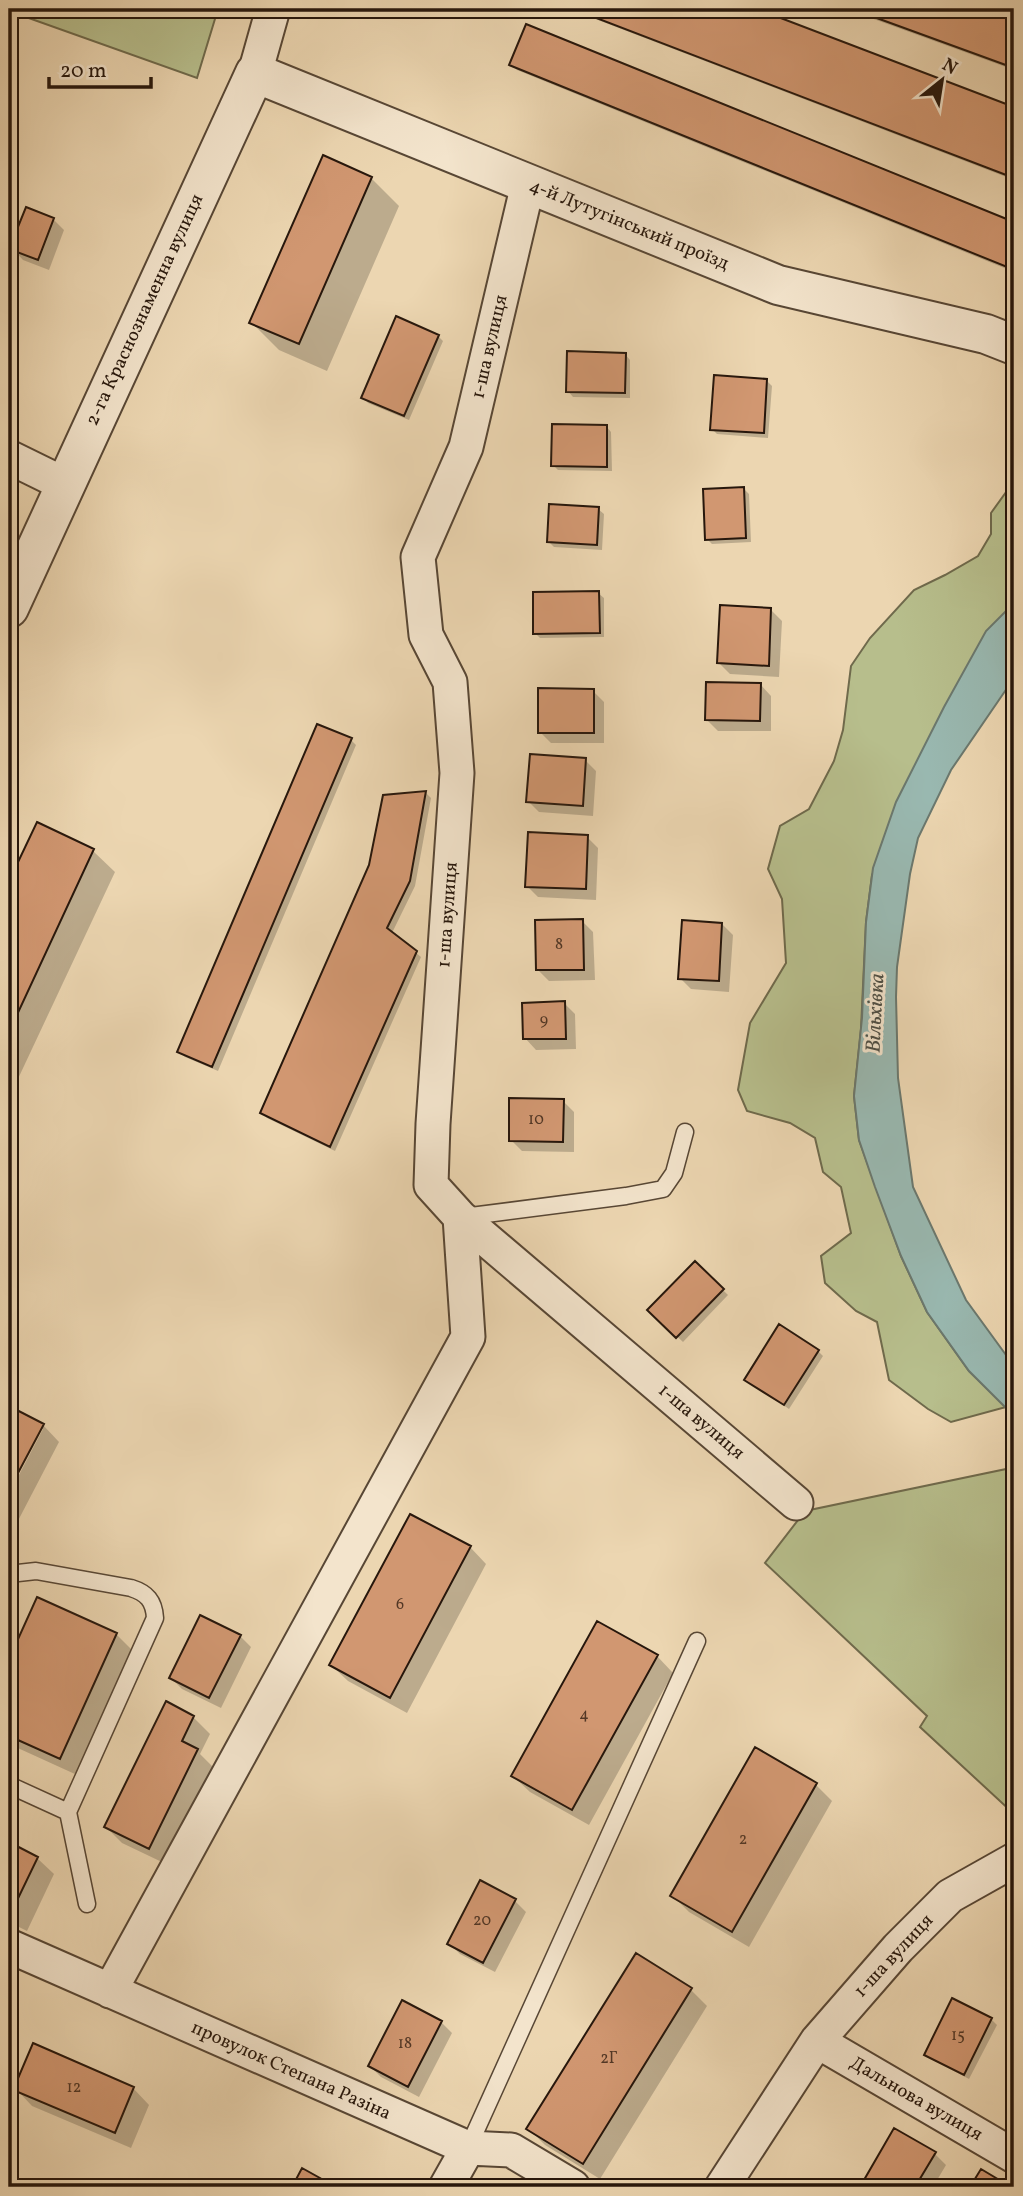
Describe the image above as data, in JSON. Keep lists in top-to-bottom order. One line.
{"streets":{"street":["4-й Лутугінський проїзд","2-га Краснознаменна вулиця","1-ша вулиця","провулок Степана Разіна","Дальнова вулиця"]},"crossings":[["4-й Лутугінський проїзд","2-га Краснознаменна вулиця"],["4-й Лутугінський проїзд","1-ша вулиця"],["1-ша вулиця","Дальнова вулиця"]],"water":["Вільхівка"],"house_numbers":["8","9","10","6","4","2","20","15","18","2Г","12"],"scale_bar":"20 m","north":"top right"}
